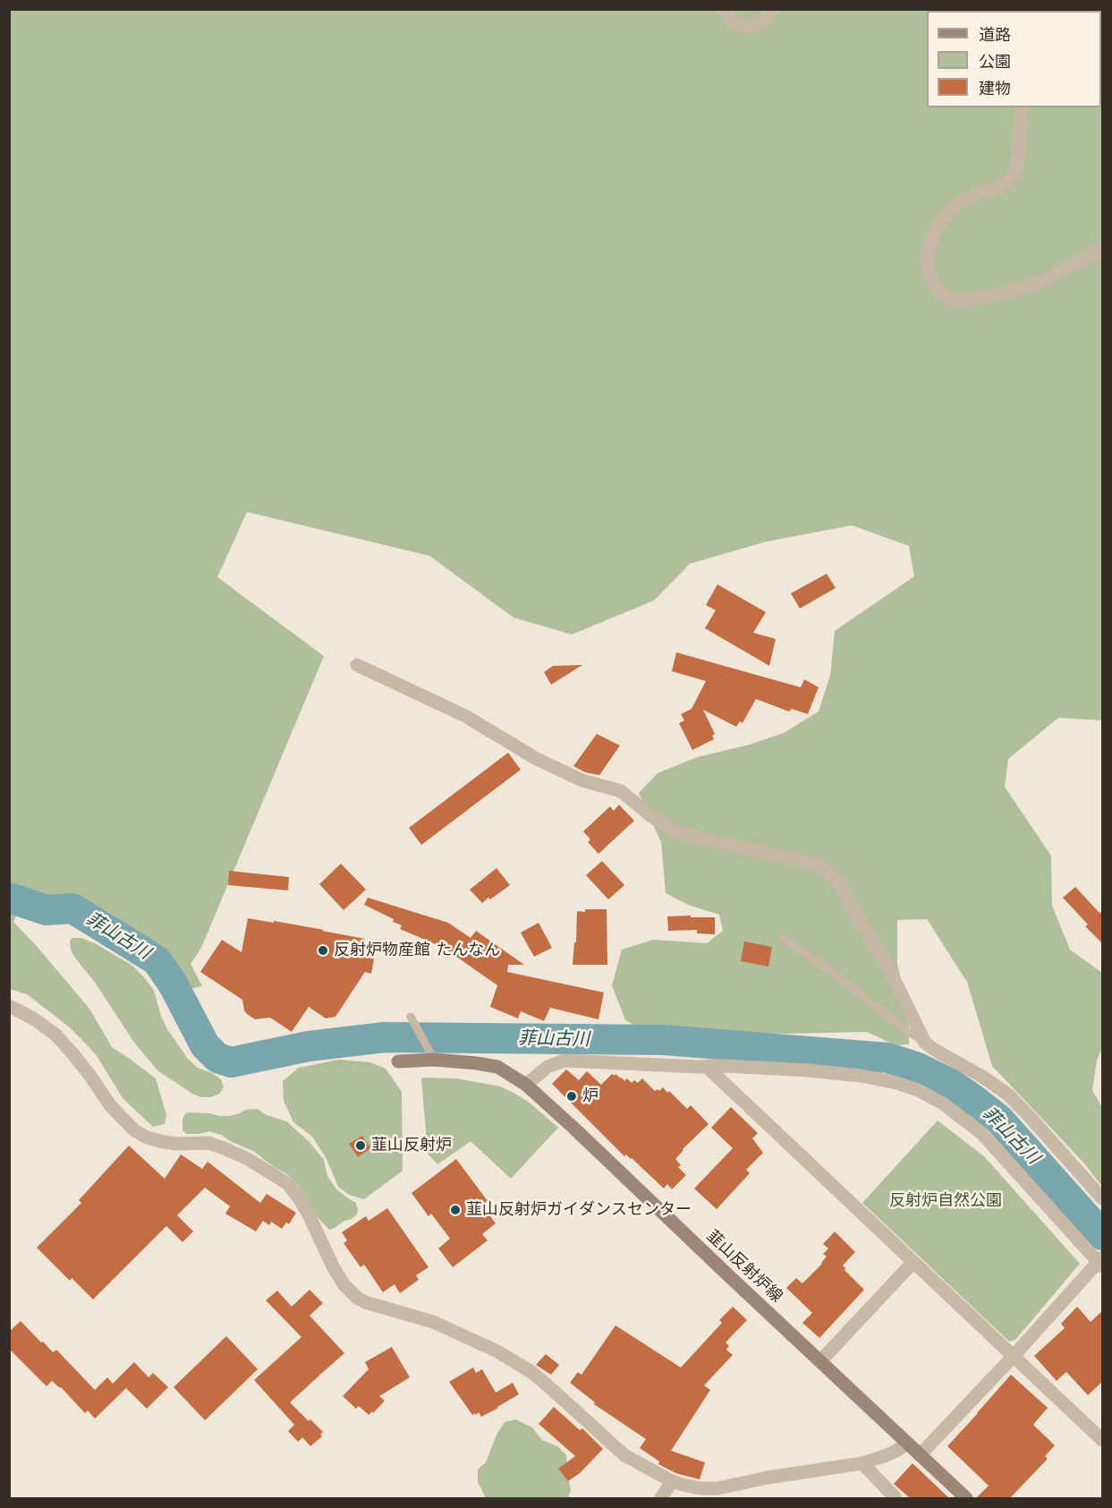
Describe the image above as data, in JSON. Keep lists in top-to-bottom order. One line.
{"streets":{"main road":["韮山反射炉線"]},"water":["菲山古川"],"parks":["反射炉自然公園"],"places":["反射炉物産館 たんなん","炉","韮山反射炉","韮山反射炉ガイダンスセンター"],"legend":["道路","公園","建物"]}
